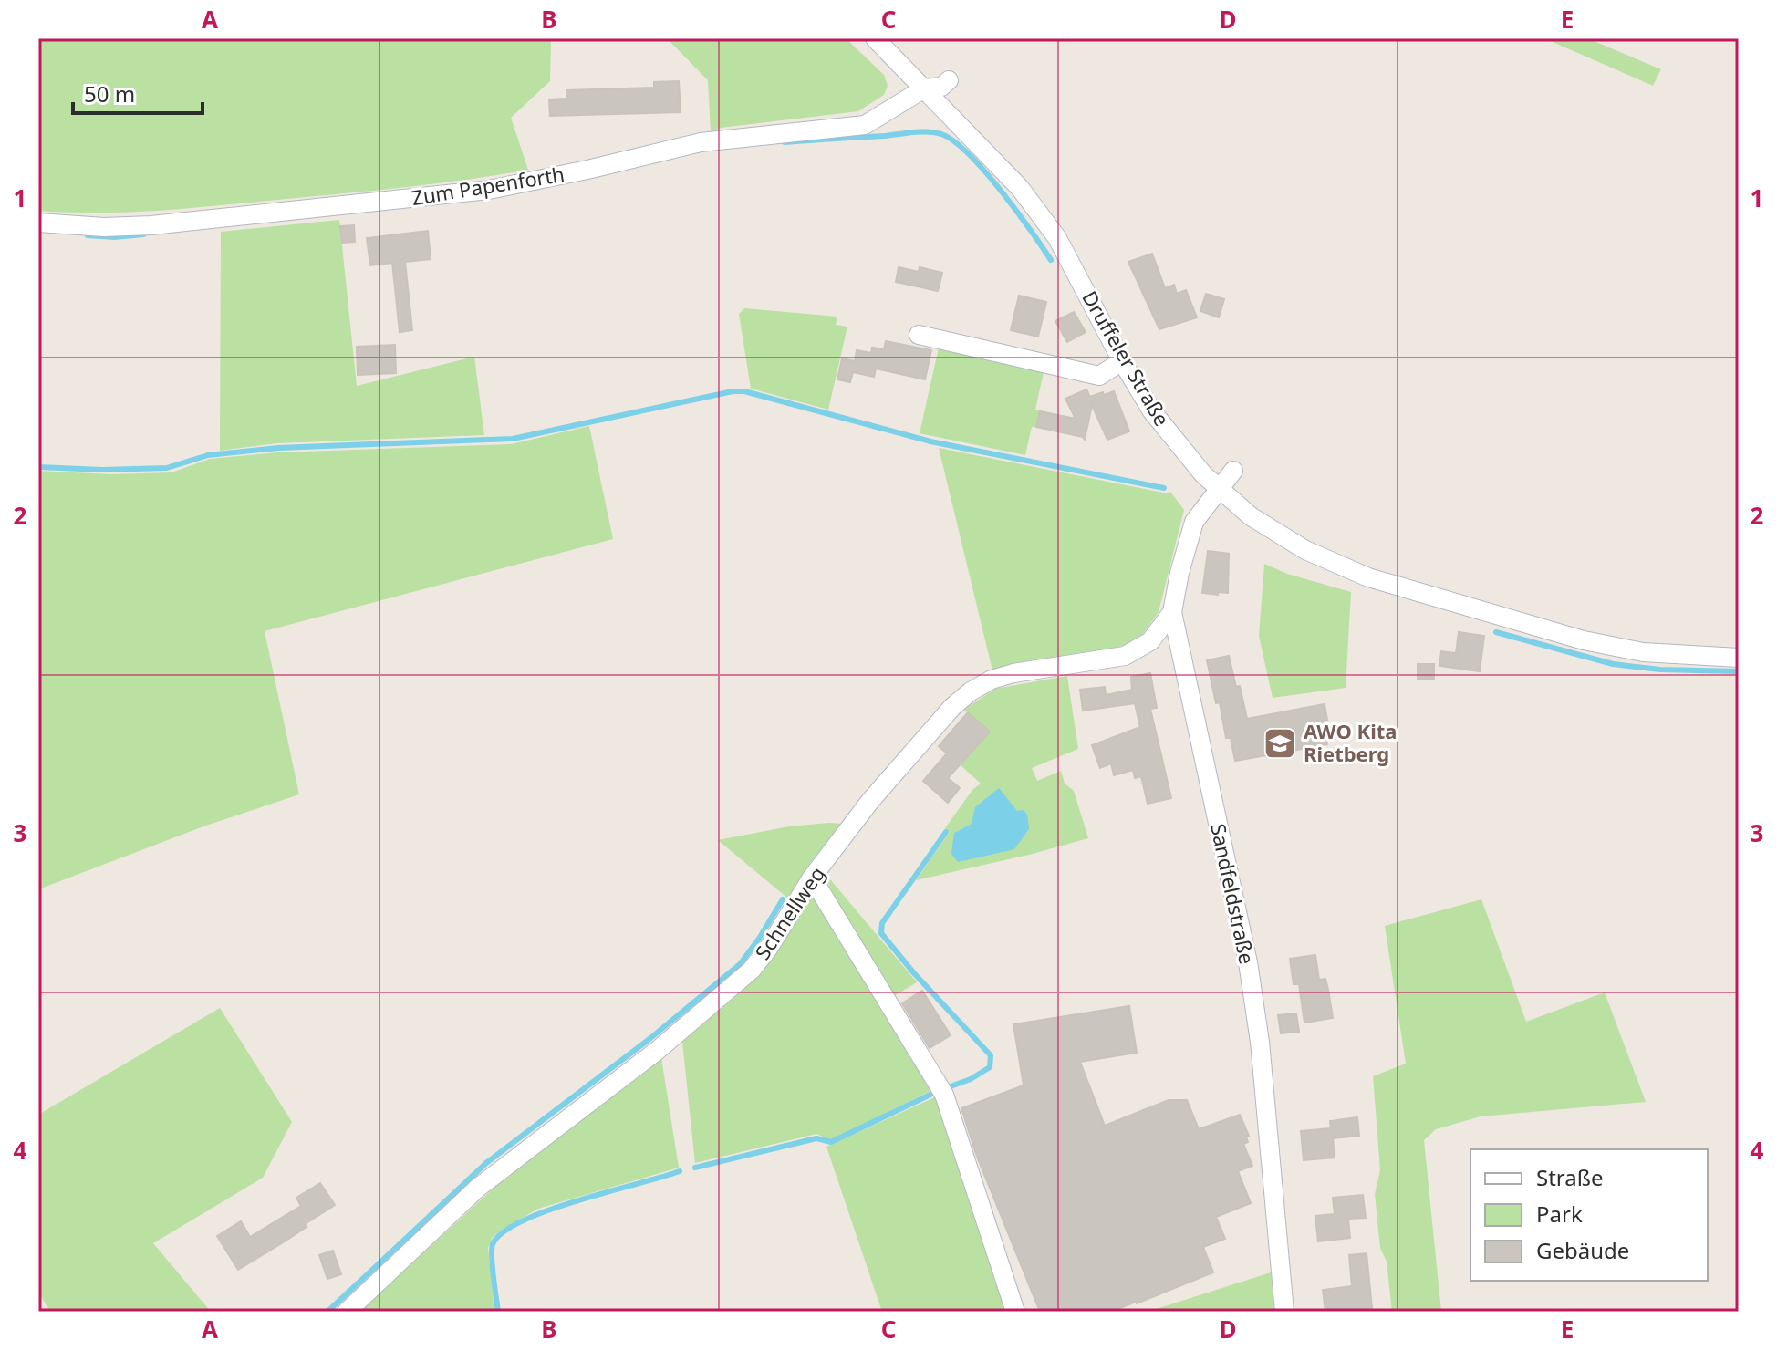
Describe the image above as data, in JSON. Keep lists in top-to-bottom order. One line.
{"streets":{"street":["Zum Papenforth","Druffeler Straße","Sandfeldstraße","Schnellweg"]},"crossings":[["Zum Papenforth","Druffeler Straße"],["Druffeler Straße","Sandfeldstraße"],["Sandfeldstraße","Schnellweg"]],"places":{"school or university":["AWO Kita Rietberg"]},"legend":["Straße","Park","Gebäude"],"scale_bar":"50 m","grid":{"columns":["A","B","C","D","E"],"rows":["1","2","3","4"]}}
